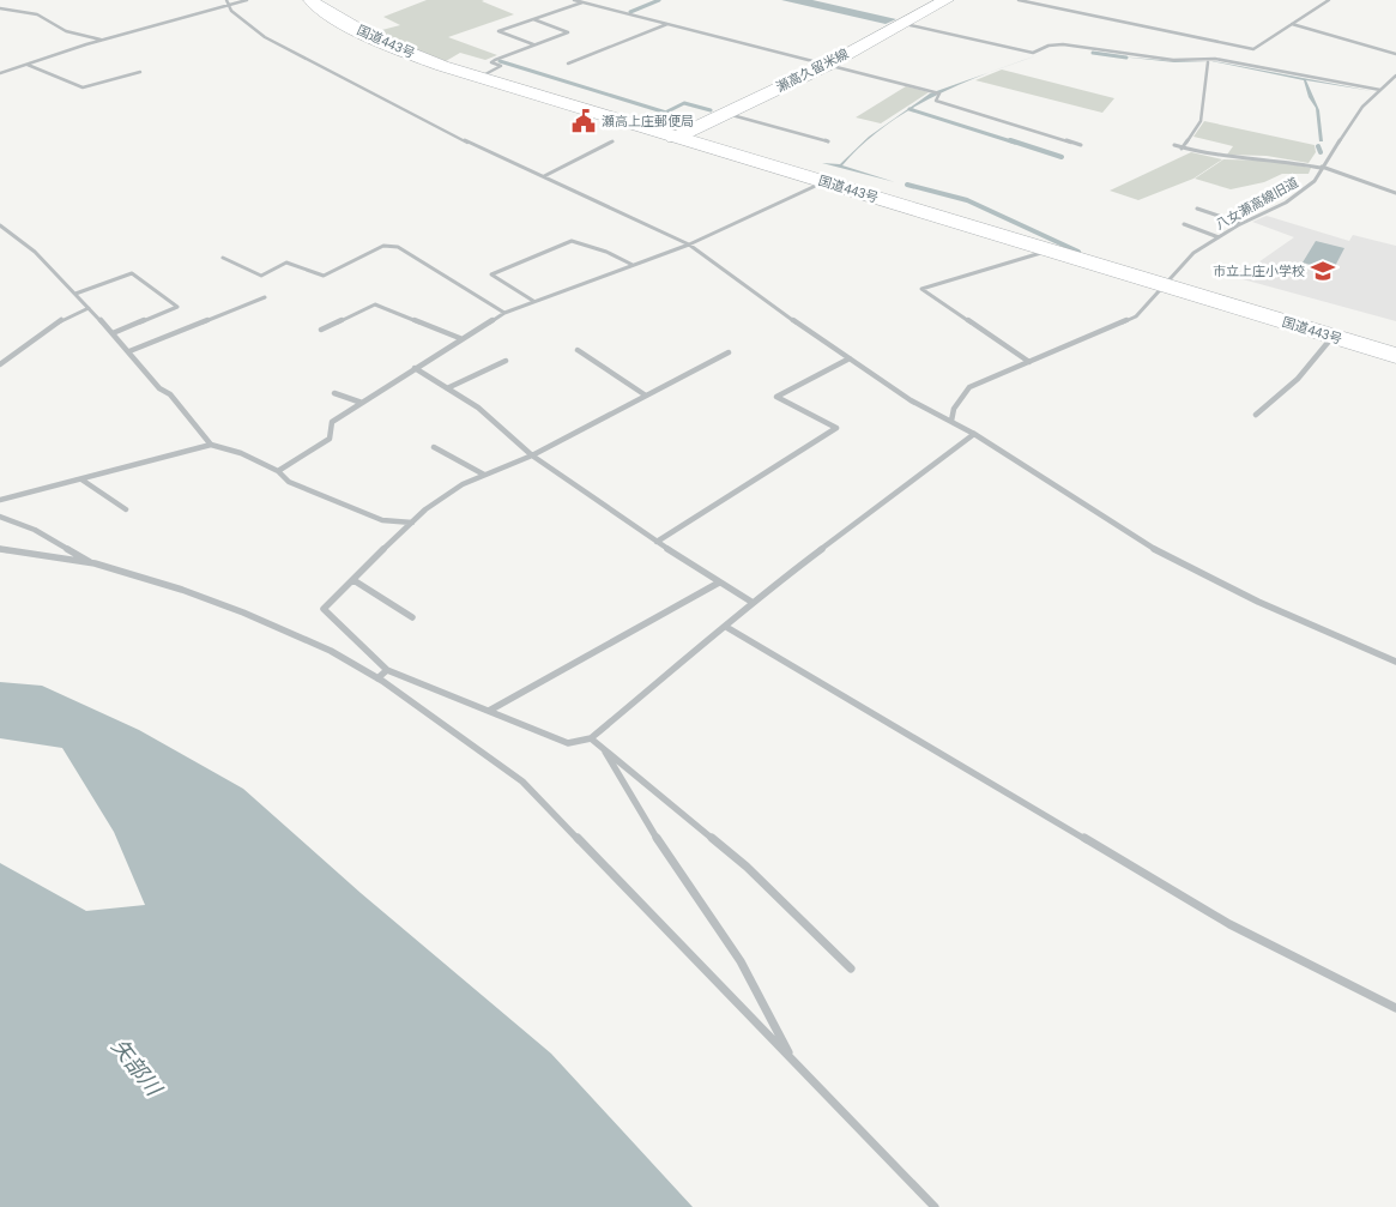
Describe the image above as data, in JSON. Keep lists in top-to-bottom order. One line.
{"streets":{"main road":["国道443号","瀬高久留米線"],"street":["八女瀬高線旧道"]},"crossings":[["国道443号","瀬高久留米線"],["国道443号","八女瀬高線旧道"]],"water":["矢部川"],"places":{"public building":["瀬高上庄郵便局"],"school or university":["市立上庄小学校"]}}
